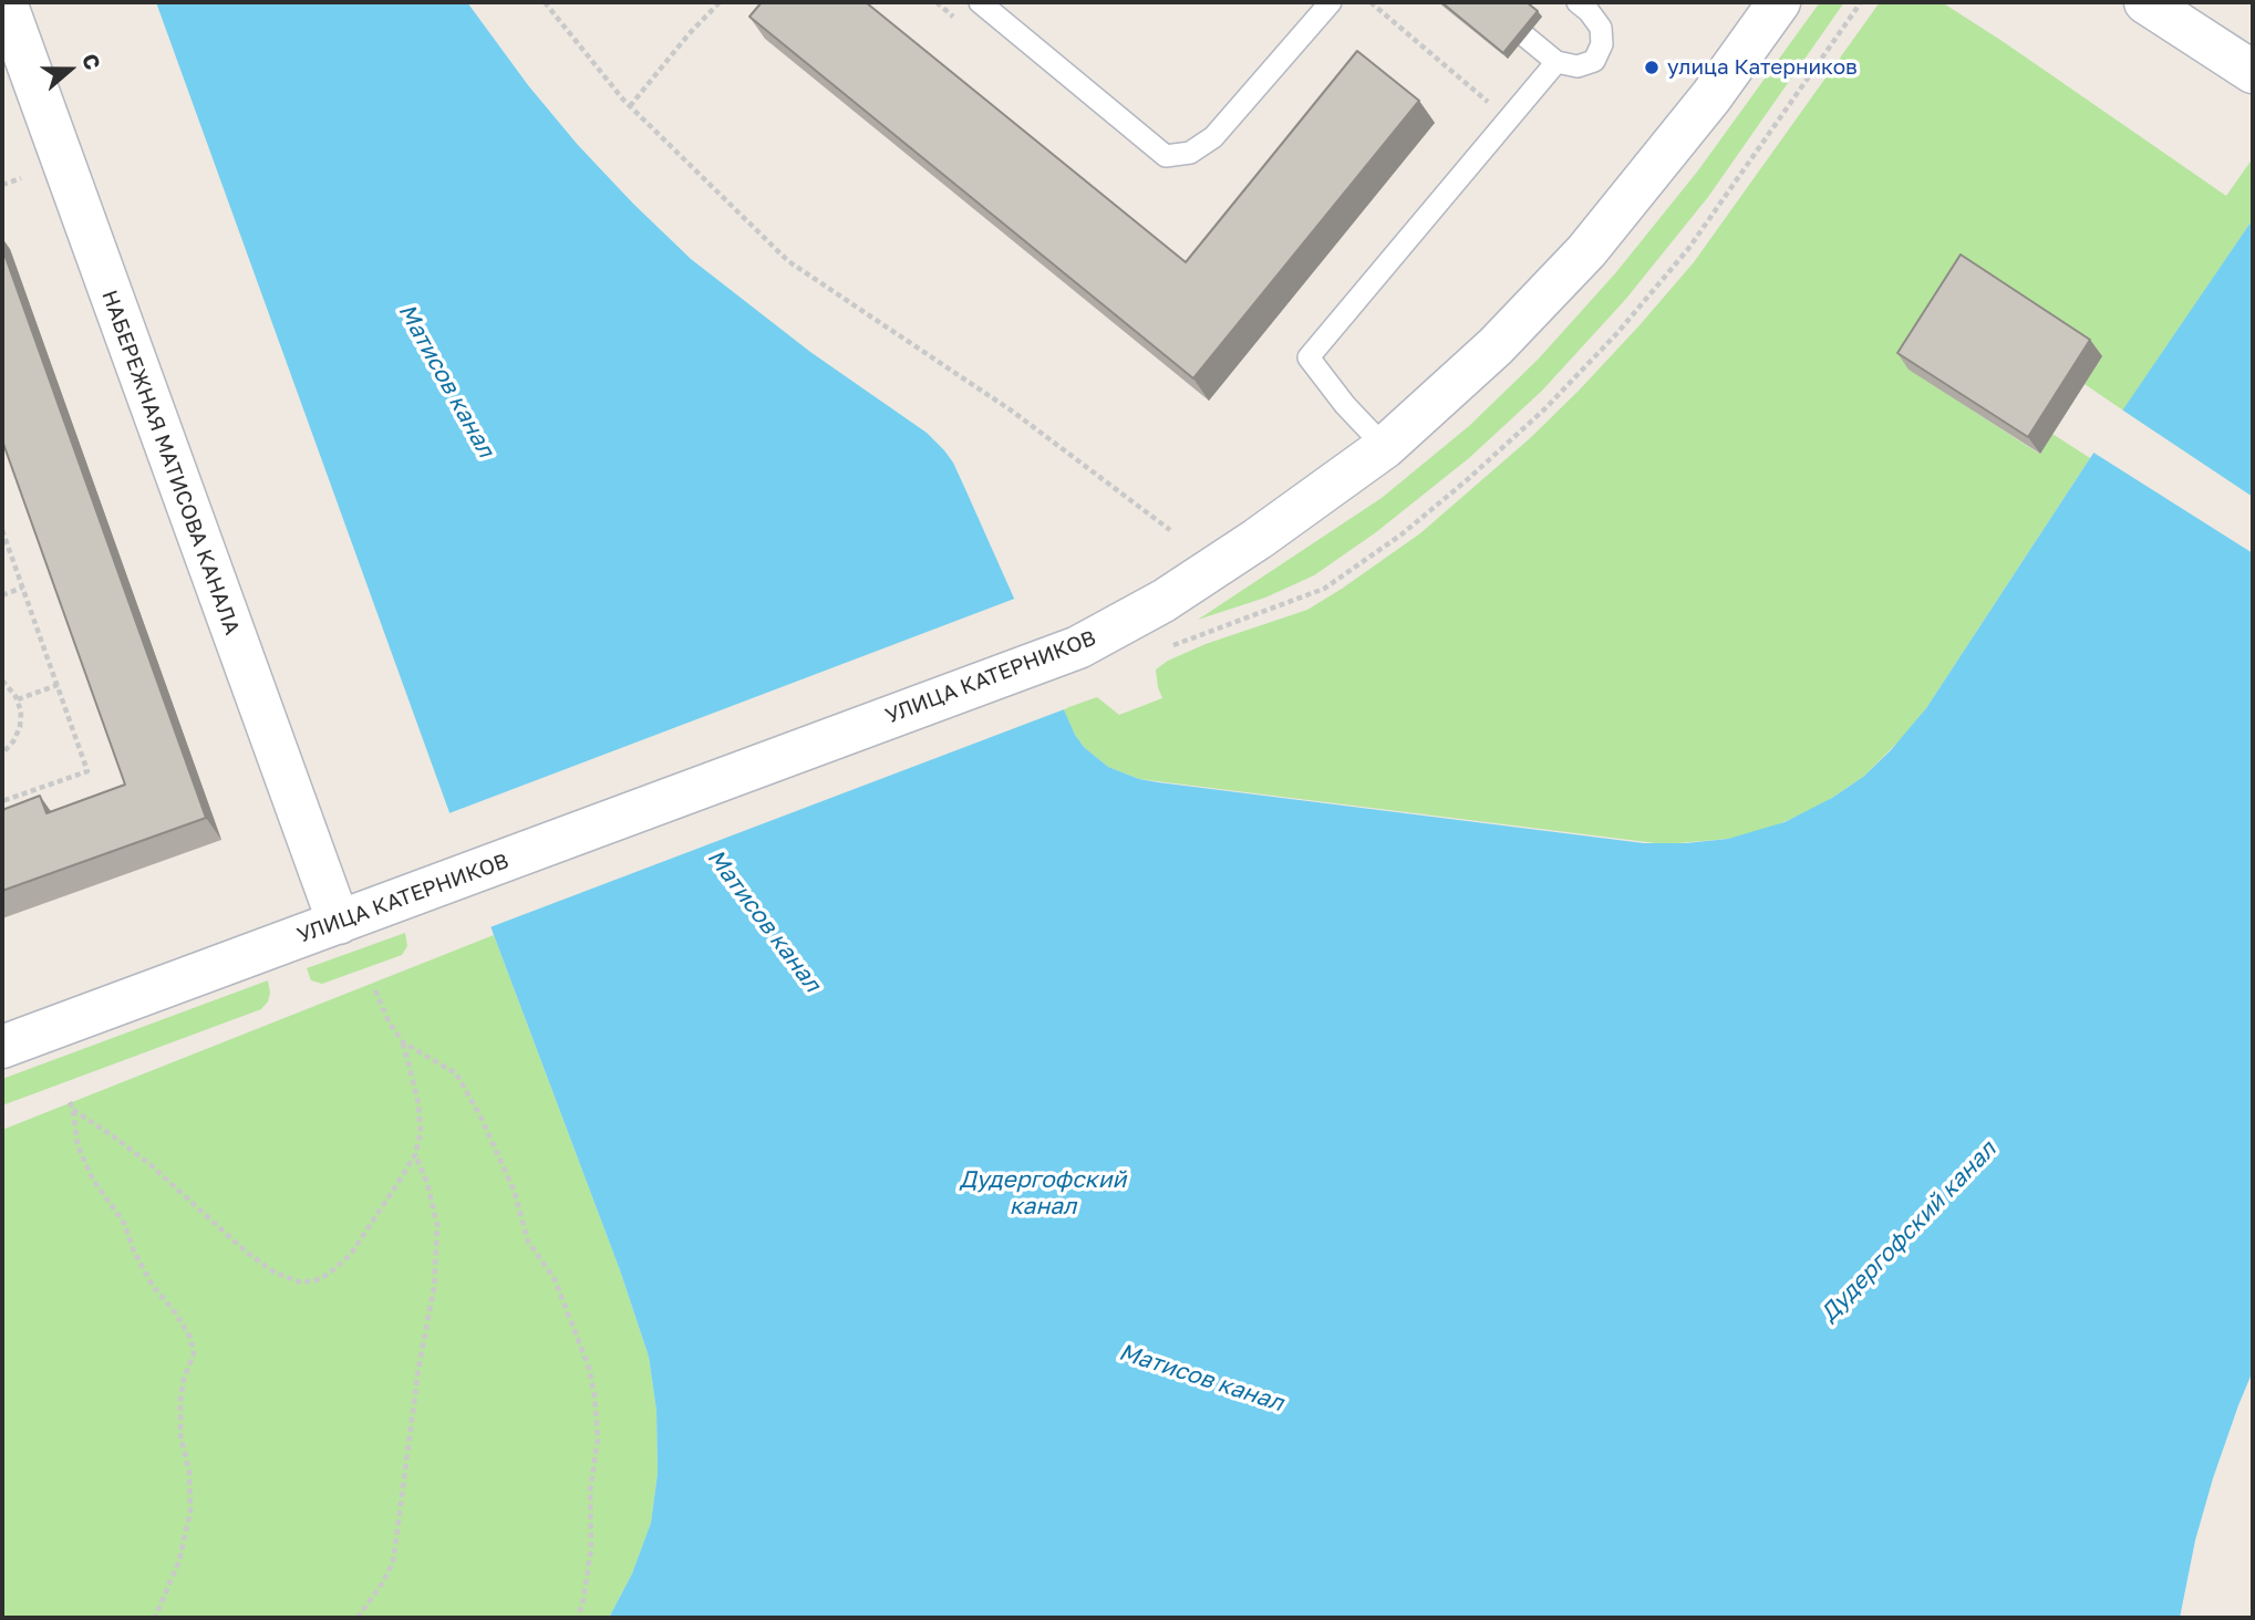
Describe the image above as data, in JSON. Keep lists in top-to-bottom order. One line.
{"streets":{"street":["НАБЕРЕЖНАЯ МАТИСОВА КАНАЛА","УЛИЦА КАТЕРНИКОВ"]},"crossings":[["НАБЕРЕЖНАЯ МАТИСОВА КАНАЛА","УЛИЦА КАТЕРНИКОВ"]],"water":["Матисов канал","Дудергофский канал"],"places":["улица Катерников"],"north":"right"}
